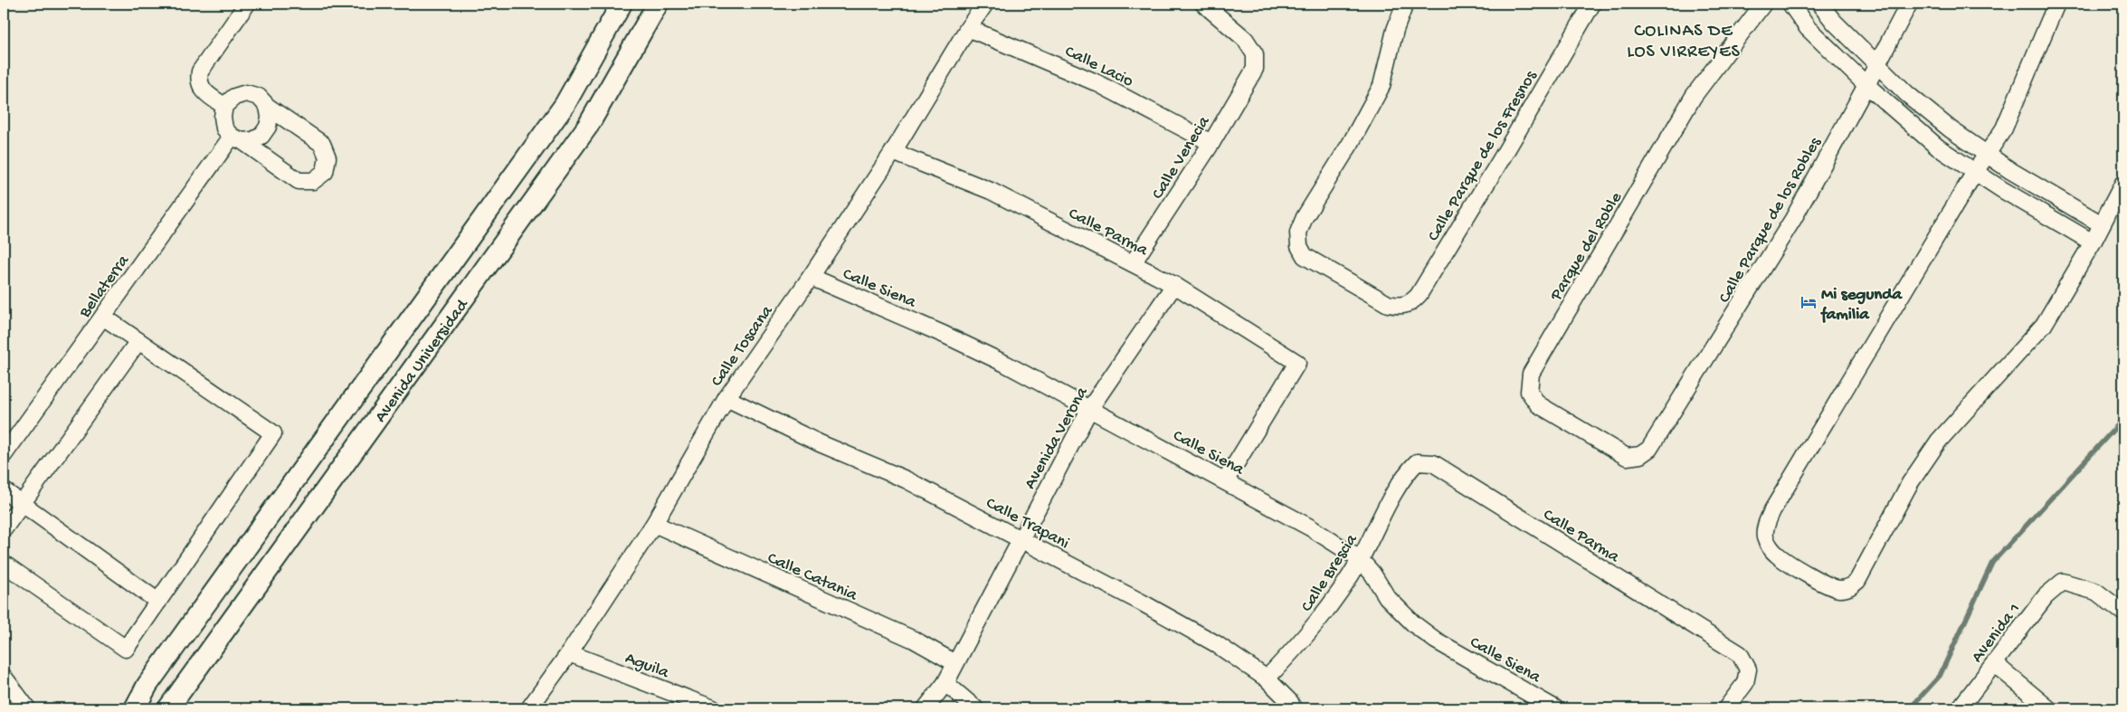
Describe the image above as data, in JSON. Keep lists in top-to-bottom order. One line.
{"streets":{"main road":["Avenida Universidad"],"street":["Calle Lacio","Calle Parque de los Fresnos","Calle Venecia","Calle Parque de los Robles","Calle Parma","Parque del Roble","Bellaterra","Calle Siena","Calle Toscana","Avenida Verona","Calle Trapani","Calle Brescia","Calle Catania","Avenida 1","Aguila"]},"crossings":[["Calle Lacio","Calle Venecia"],["Calle Lacio","Calle Toscana"],["Calle Venecia","Calle Parma"],["Calle Parque de los Robles","Parque del Roble"],["Calle Parma","Calle Siena"],["Calle Parma","Calle Toscana"],["Calle Parma","Avenida Verona"],["Calle Parma","Calle Brescia"],["Calle Siena","Calle Toscana"],["Calle Siena","Avenida Verona"],["Calle Siena","Calle Brescia"],["Calle Toscana","Calle Trapani"],["Calle Toscana","Calle Catania"],["Calle Toscana","Aguila"],["Avenida Verona","Calle Trapani"],["Avenida Verona","Calle Catania"],["Calle Trapani","Calle Brescia"]],"districts":["COLINAS DE LOS VIRREYES"],"places":{"hotel":["Mi segunda familia"]}}
